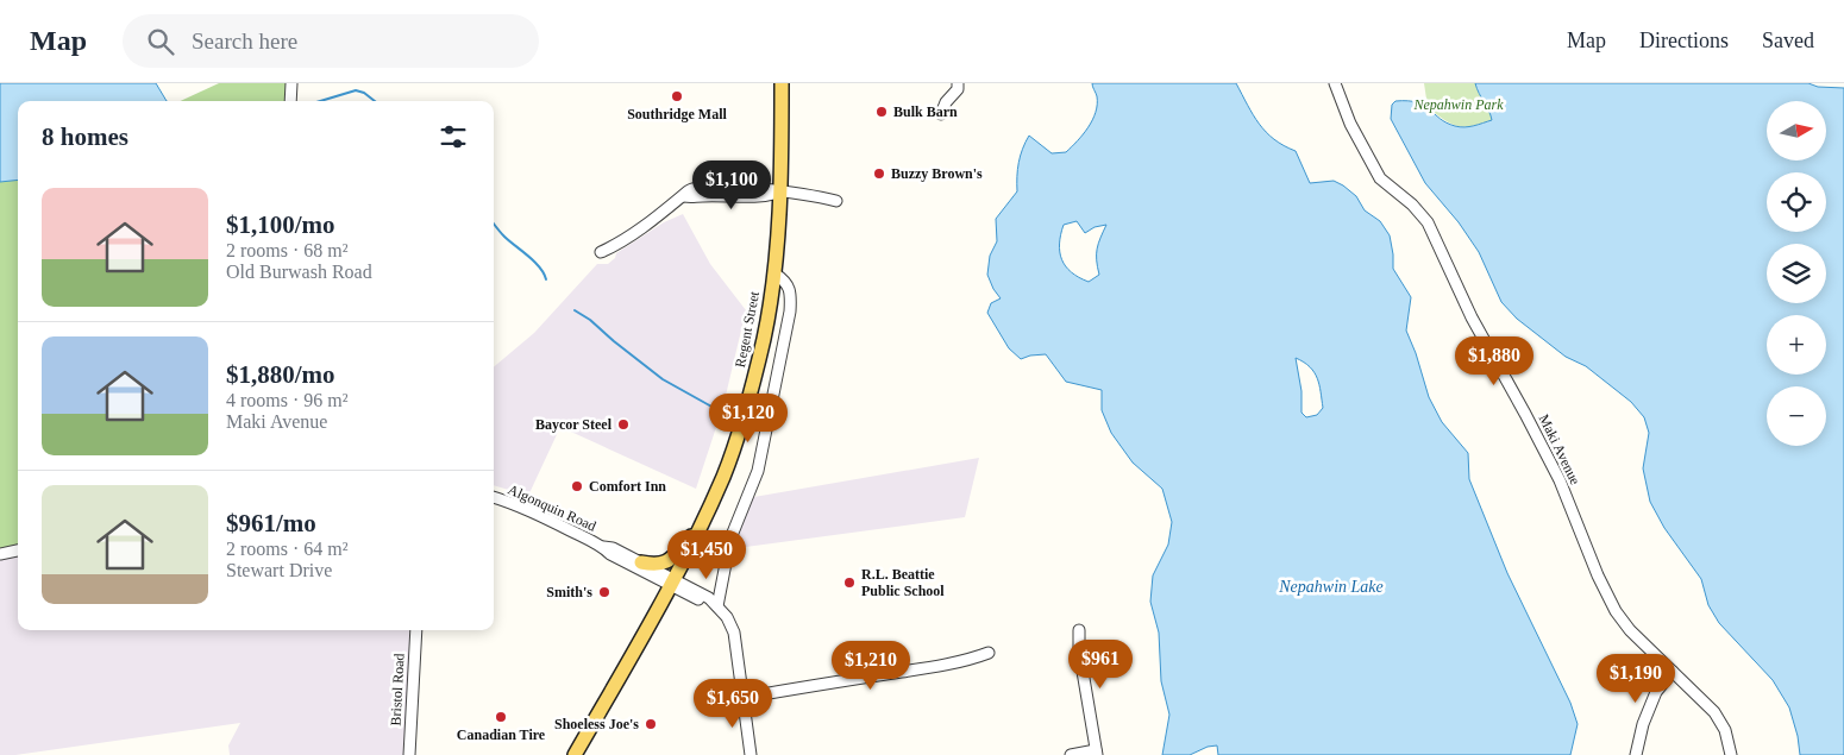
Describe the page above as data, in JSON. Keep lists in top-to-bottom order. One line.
{"streets":{"main road":["Regent Street"],"street":["Maki Avenue","Algonquin Road","Bristol Road"]},"crossings":[["Regent Street","Algonquin Road"]],"water":["Nepahwin Lake"],"parks":["Nepahwin Park"],"places":["Southridge Mall","Bulk Barn","Buzzy Brown's","Baycor Steel","Comfort Inn","R.L. Beattie Public School","Smith's","Canadian Tire","Shoeless Joe's"],"north":"right","page":{"header":"Map","search":"Search here","nav":["Map","Directions","Saved"],"map_buttons":["+","−"],"heading":"8 homes","price":["$1,100","$1,880","$1,120","$1,450","$961","$1,210","$1,190","$1,650"],"list":[{"name":"$1,100/mo","note":"2 rooms · 68 m² · Old Burwash Road"},{"name":"$1,880/mo","note":"4 rooms · 96 m² · Maki Avenue"},{"name":"$961/mo","note":"2 rooms · 64 m² · Stewart Drive"}]}}
